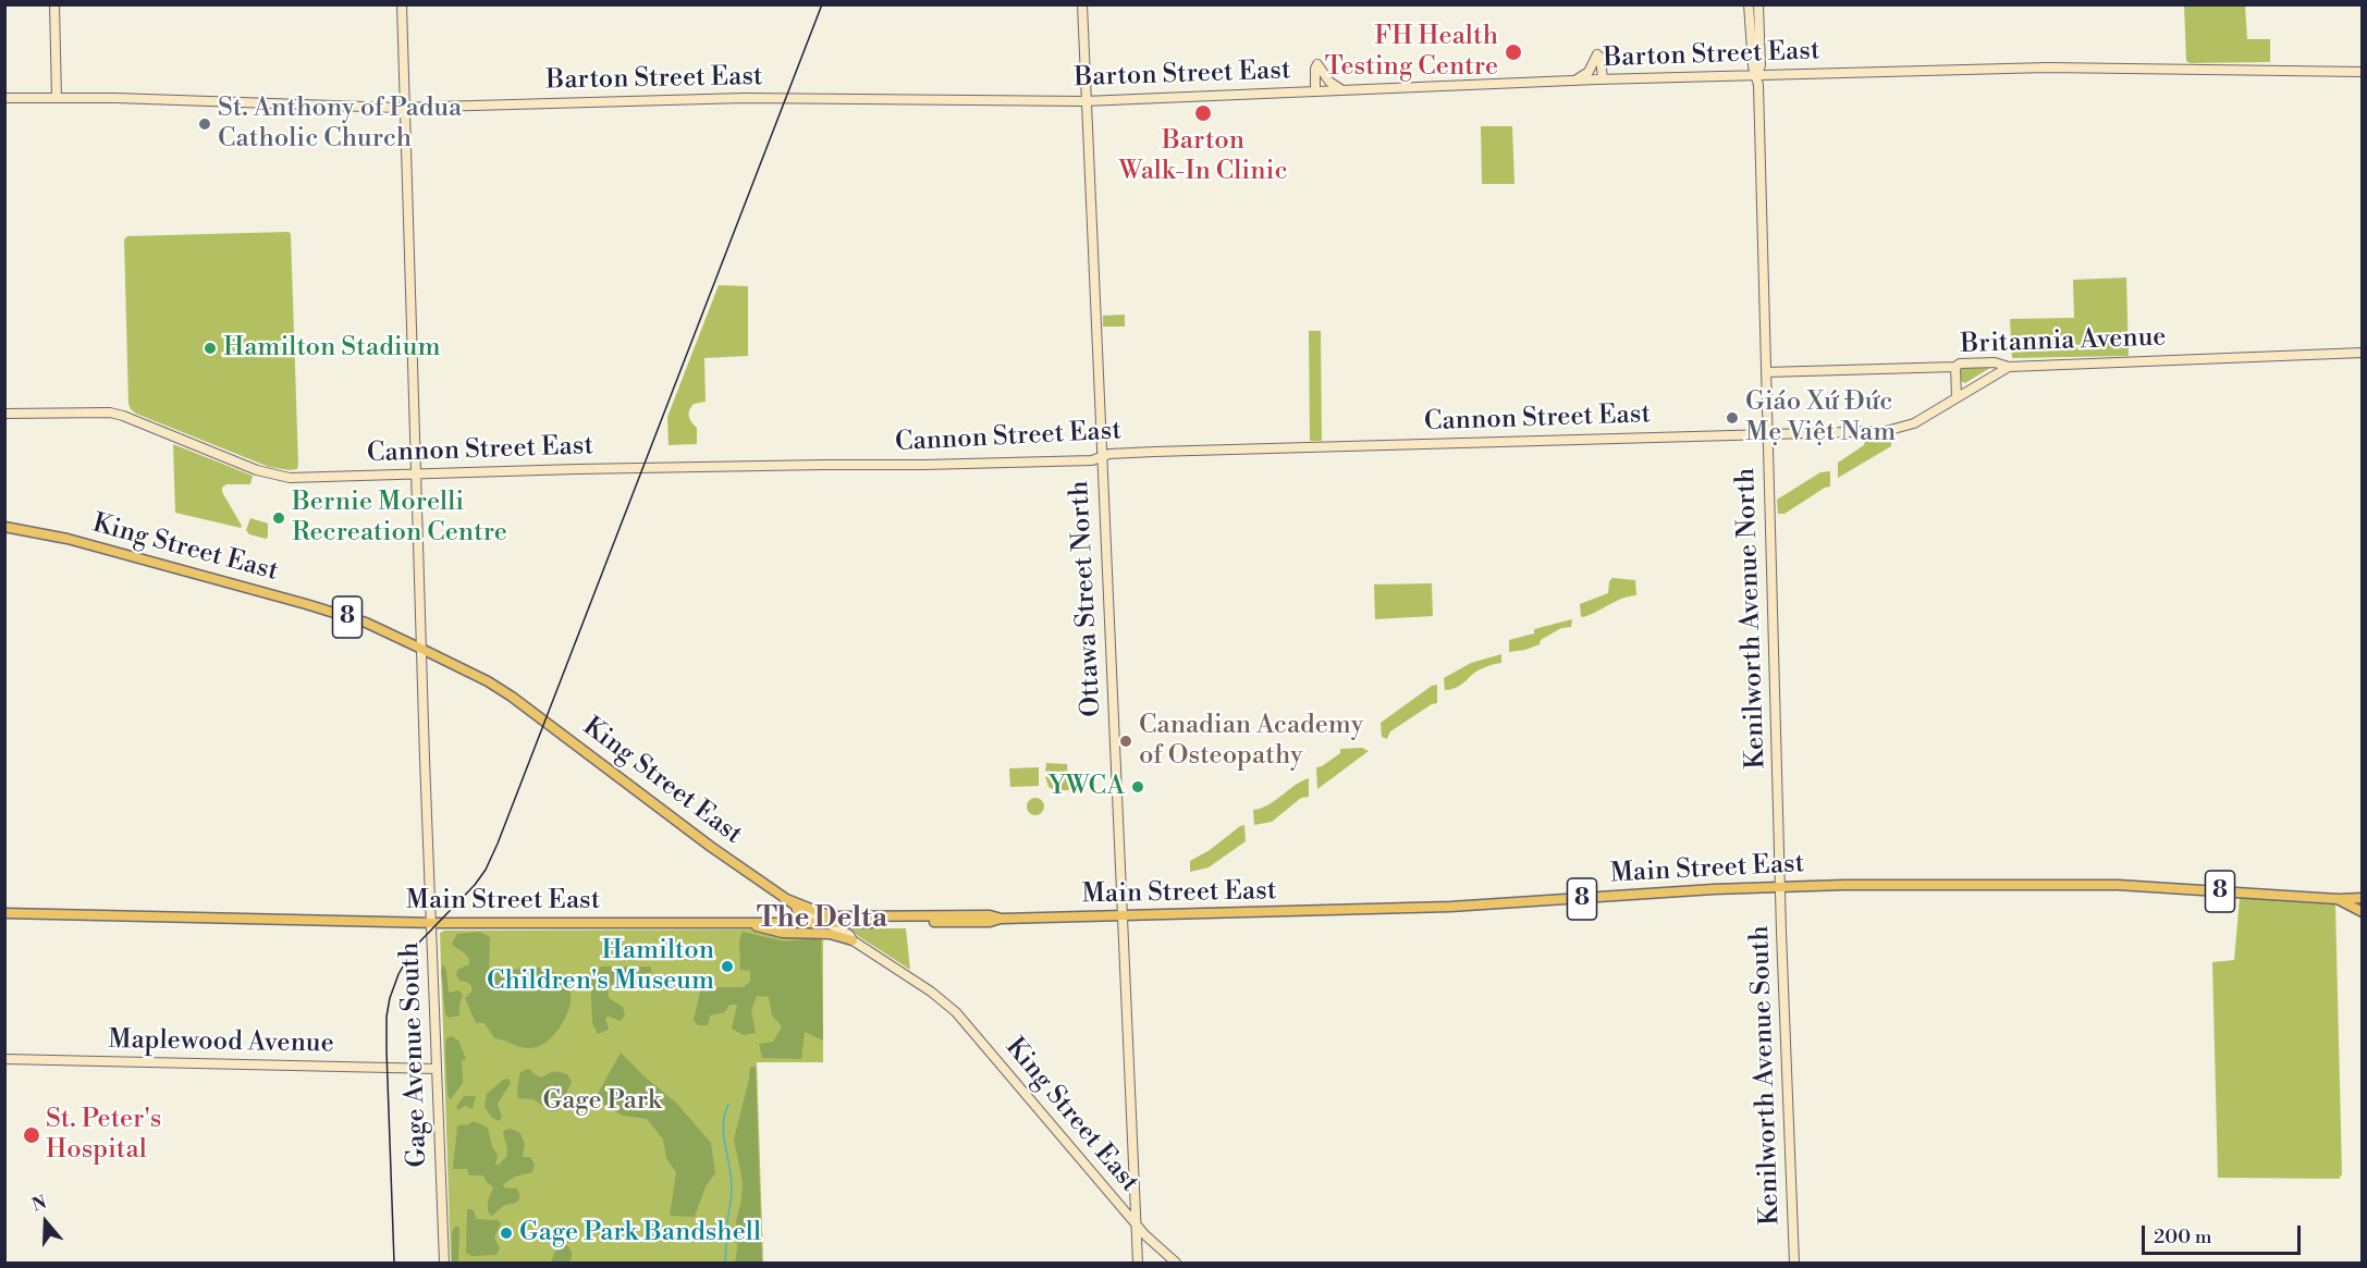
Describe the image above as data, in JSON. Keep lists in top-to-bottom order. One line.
{"streets":{"main road":["Barton Street East","Britannia Avenue","Cannon Street East","King Street East","Ottawa Street North","8","Kenilworth Avenue North","Main Street East","Maplewood Avenue","Gage Avenue South","Kenilworth Avenue South"]},"crossings":[["Barton Street East","Ottawa Street North"],["Barton Street East","Kenilworth Avenue North"],["Barton Street East","Gage Avenue South"],["Britannia Avenue","Cannon Street East"],["Britannia Avenue","Kenilworth Avenue North"],["Cannon Street East","Ottawa Street North"],["Cannon Street East","Kenilworth Avenue North"],["Cannon Street East","Gage Avenue South"],["King Street East","Ottawa Street North"],["King Street East","Main Street East"],["King Street East","Gage Avenue South"],["Ottawa Street North","Main Street East"],["Kenilworth Avenue North","Main Street East"],["Kenilworth Avenue North","Kenilworth Avenue South"],["Main Street East","Gage Avenue South"],["Main Street East","Kenilworth Avenue South"],["Maplewood Avenue","Gage Avenue South"]],"districts":["The Delta"],"parks":["Gage Park"],"places":["FH Health Testing Centre","Barton Walk-In Clinic","St. Anthony of Padua Catholic Church","Hamilton Stadium","Giáo Xứ Đức Mẹ Việt Nam","Bernie Morelli Recreation Centre","Canadian Academy of Osteopathy","YWCA","Hamilton Children's Museum","St. Peter's Hospital","Gage Park Bandshell"],"scale_bar":"200 m","north":"top"}
